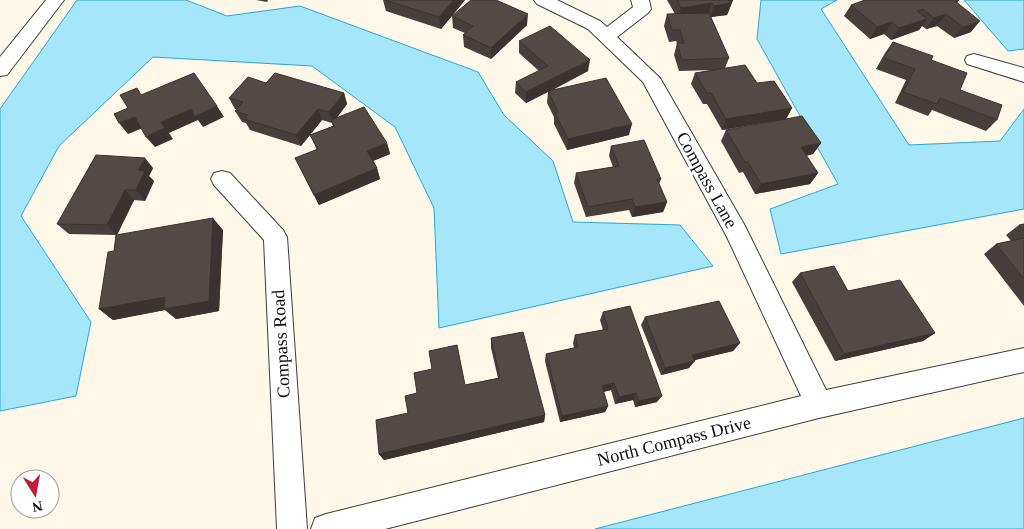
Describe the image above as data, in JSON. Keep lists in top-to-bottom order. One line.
{"streets":{"street":["Compass Lane","Compass Road","North Compass Drive"]},"crossings":[["Compass Lane","North Compass Drive"]],"north":"bottom"}
